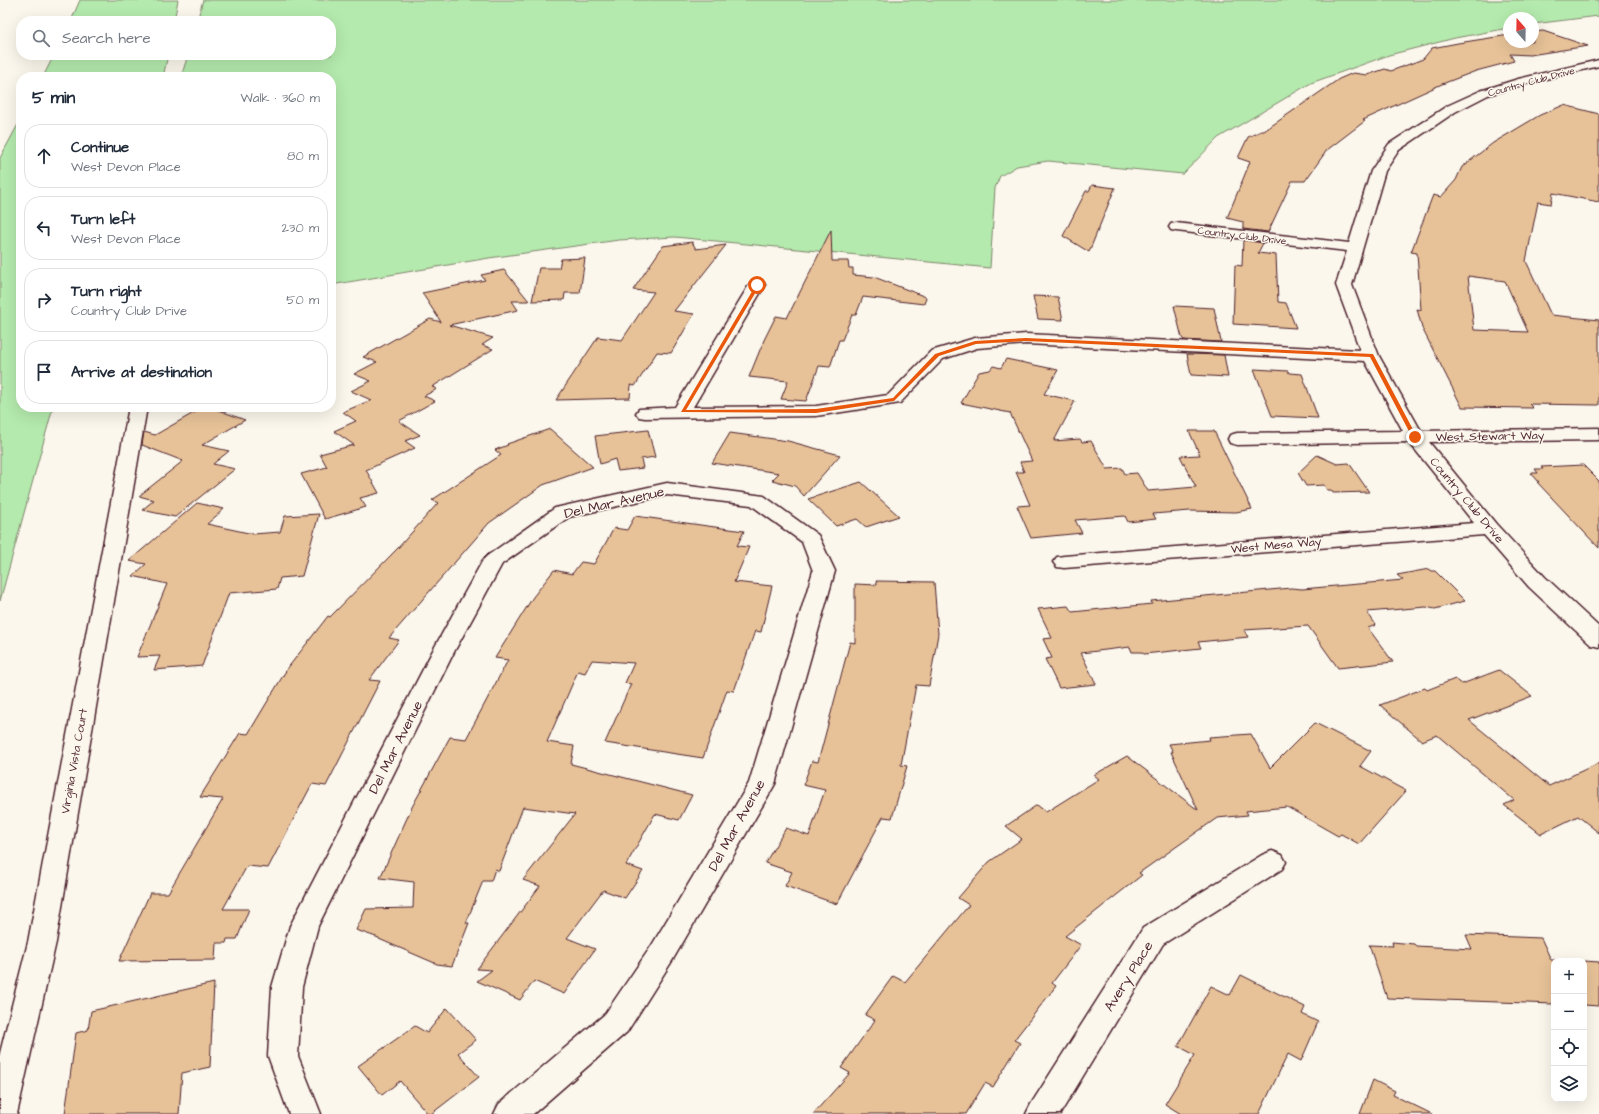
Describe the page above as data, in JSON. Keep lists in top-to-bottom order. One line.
{"streets":{"street":["Country Club Drive","West Stewart Way","Del Mar Avenue","West Mesa Way","Virginia Vista Court","Avery Place"]},"crossings":[["Country Club Drive","West Stewart Way"],["Country Club Drive","West Mesa Way"]],"north":"top","page":{"search":"Search here","heading":["5 min","Walk · 360 m"],"list":[["Continue","West Devon Place","80 m"],["Turn left","West Devon Place","230 m"],["Turn right","Country Club Drive","50 m"],"Arrive at destination"],"map_buttons":["+","−"]}}
